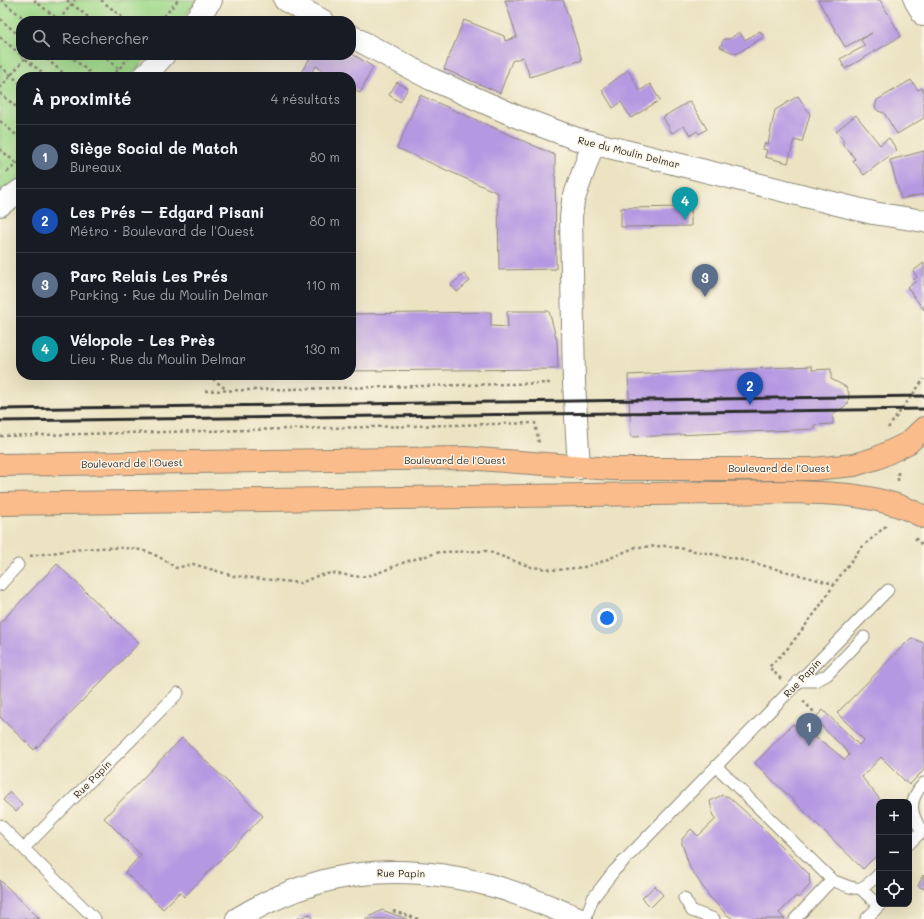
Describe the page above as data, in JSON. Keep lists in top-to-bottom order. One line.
{"streets":{"main road":["Boulevard de l'Ouest"],"street":["Rue du Moulin Delmar","Rue Papin"]},"page":{"search":"Rechercher","heading":["À proximité","4 résultats"],"list":[{"mark":"1","name":"Siège Social de Match","note":"Bureaux","value":"80 m"},{"mark":"2","name":"Les Prés – Edgard Pisani","note":"Métro · Boulevard de l'Ouest","value":"80 m"},{"mark":"3","name":"Parc Relais Les Prés","note":"Parking · Rue du Moulin Delmar","value":"110 m"},{"mark":"4","name":"Vélopole - Les Près","note":"Lieu · Rue du Moulin Delmar","value":"130 m"}],"pins":["4","3","2","1"],"map_buttons":["+","−"]}}
